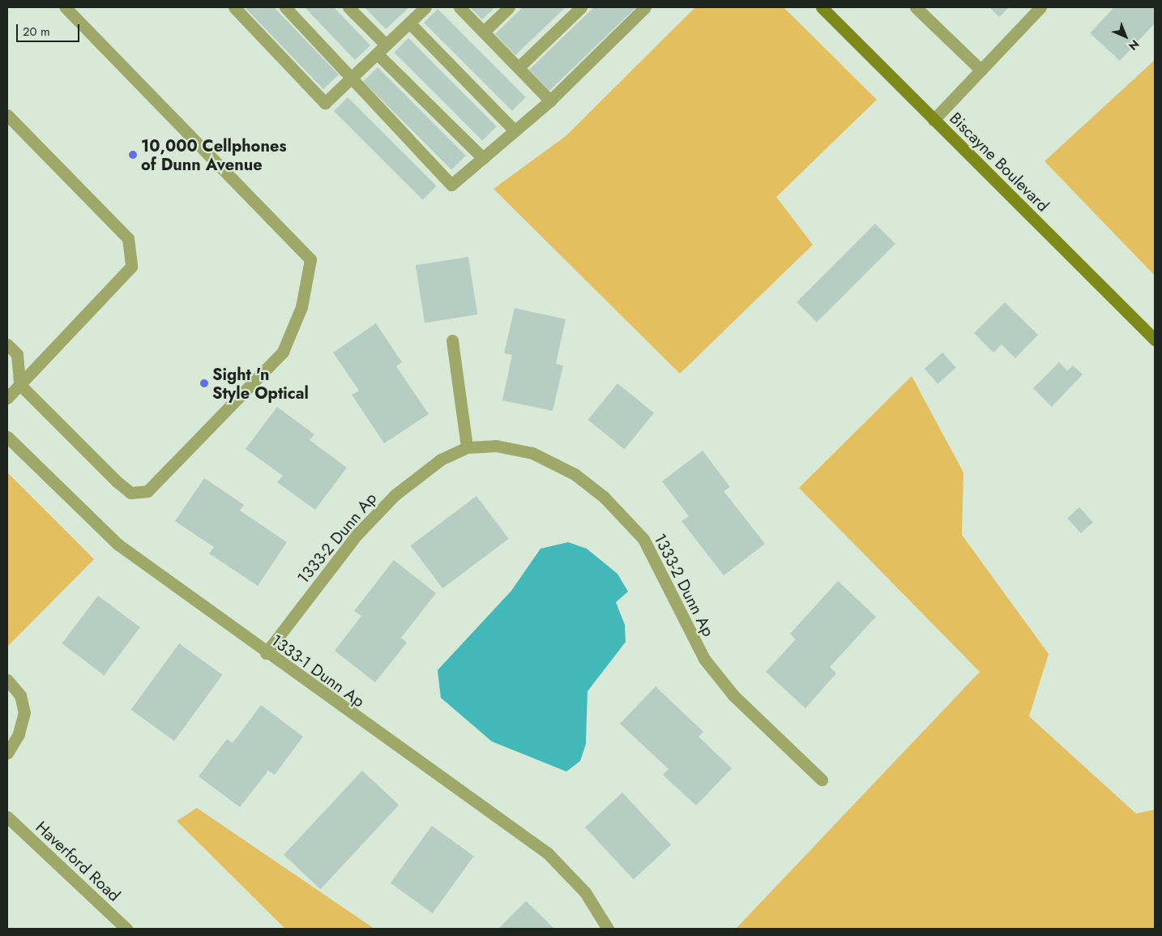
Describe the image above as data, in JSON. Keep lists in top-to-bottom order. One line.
{"streets":{"street":["Biscayne Boulevard","1333-2 Dunn Ap","1333-1 Dunn Ap","Haverford Road"]},"crossings":[["1333-2 Dunn Ap","1333-1 Dunn Ap"]],"places":["10,000 Cellphones of Dunn Avenue","Sight 'n Style Optical"],"scale_bar":"20 m","north":"bottom right"}
